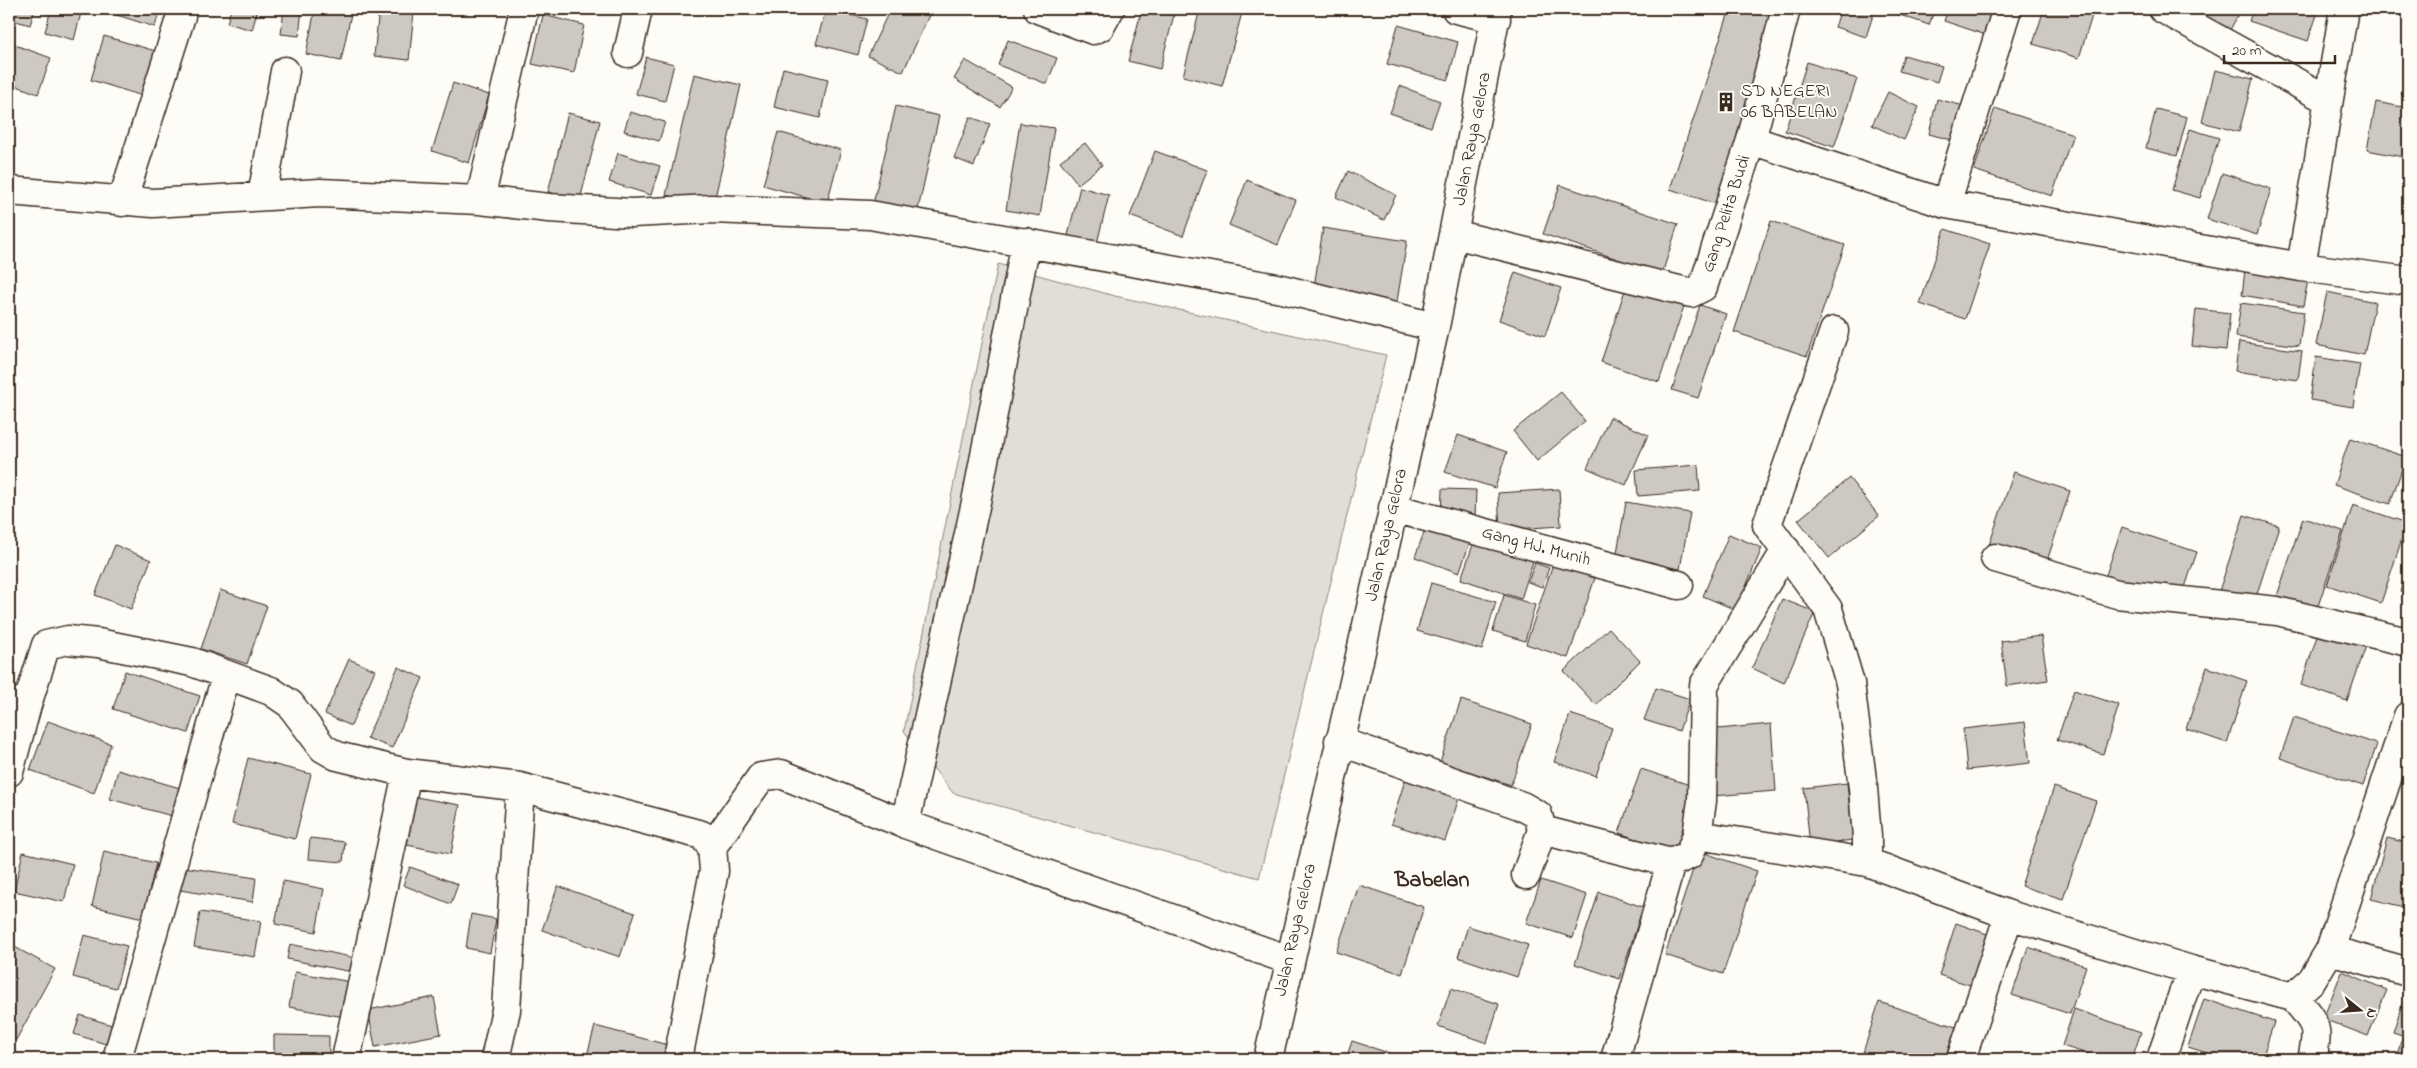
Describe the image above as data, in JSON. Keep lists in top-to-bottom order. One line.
{"streets":{"street":["Jalan Raya Gelora","Gang Pelita Budi","Gang HJ. Munih"]},"crossings":[["Jalan Raya Gelora","Gang Pelita Budi"],["Jalan Raya Gelora","Gang HJ. Munih"]],"districts":["Babelan"],"places":{"building":["SD NEGERI 06 BABELAN"]},"scale_bar":"20 m","north":"right"}
